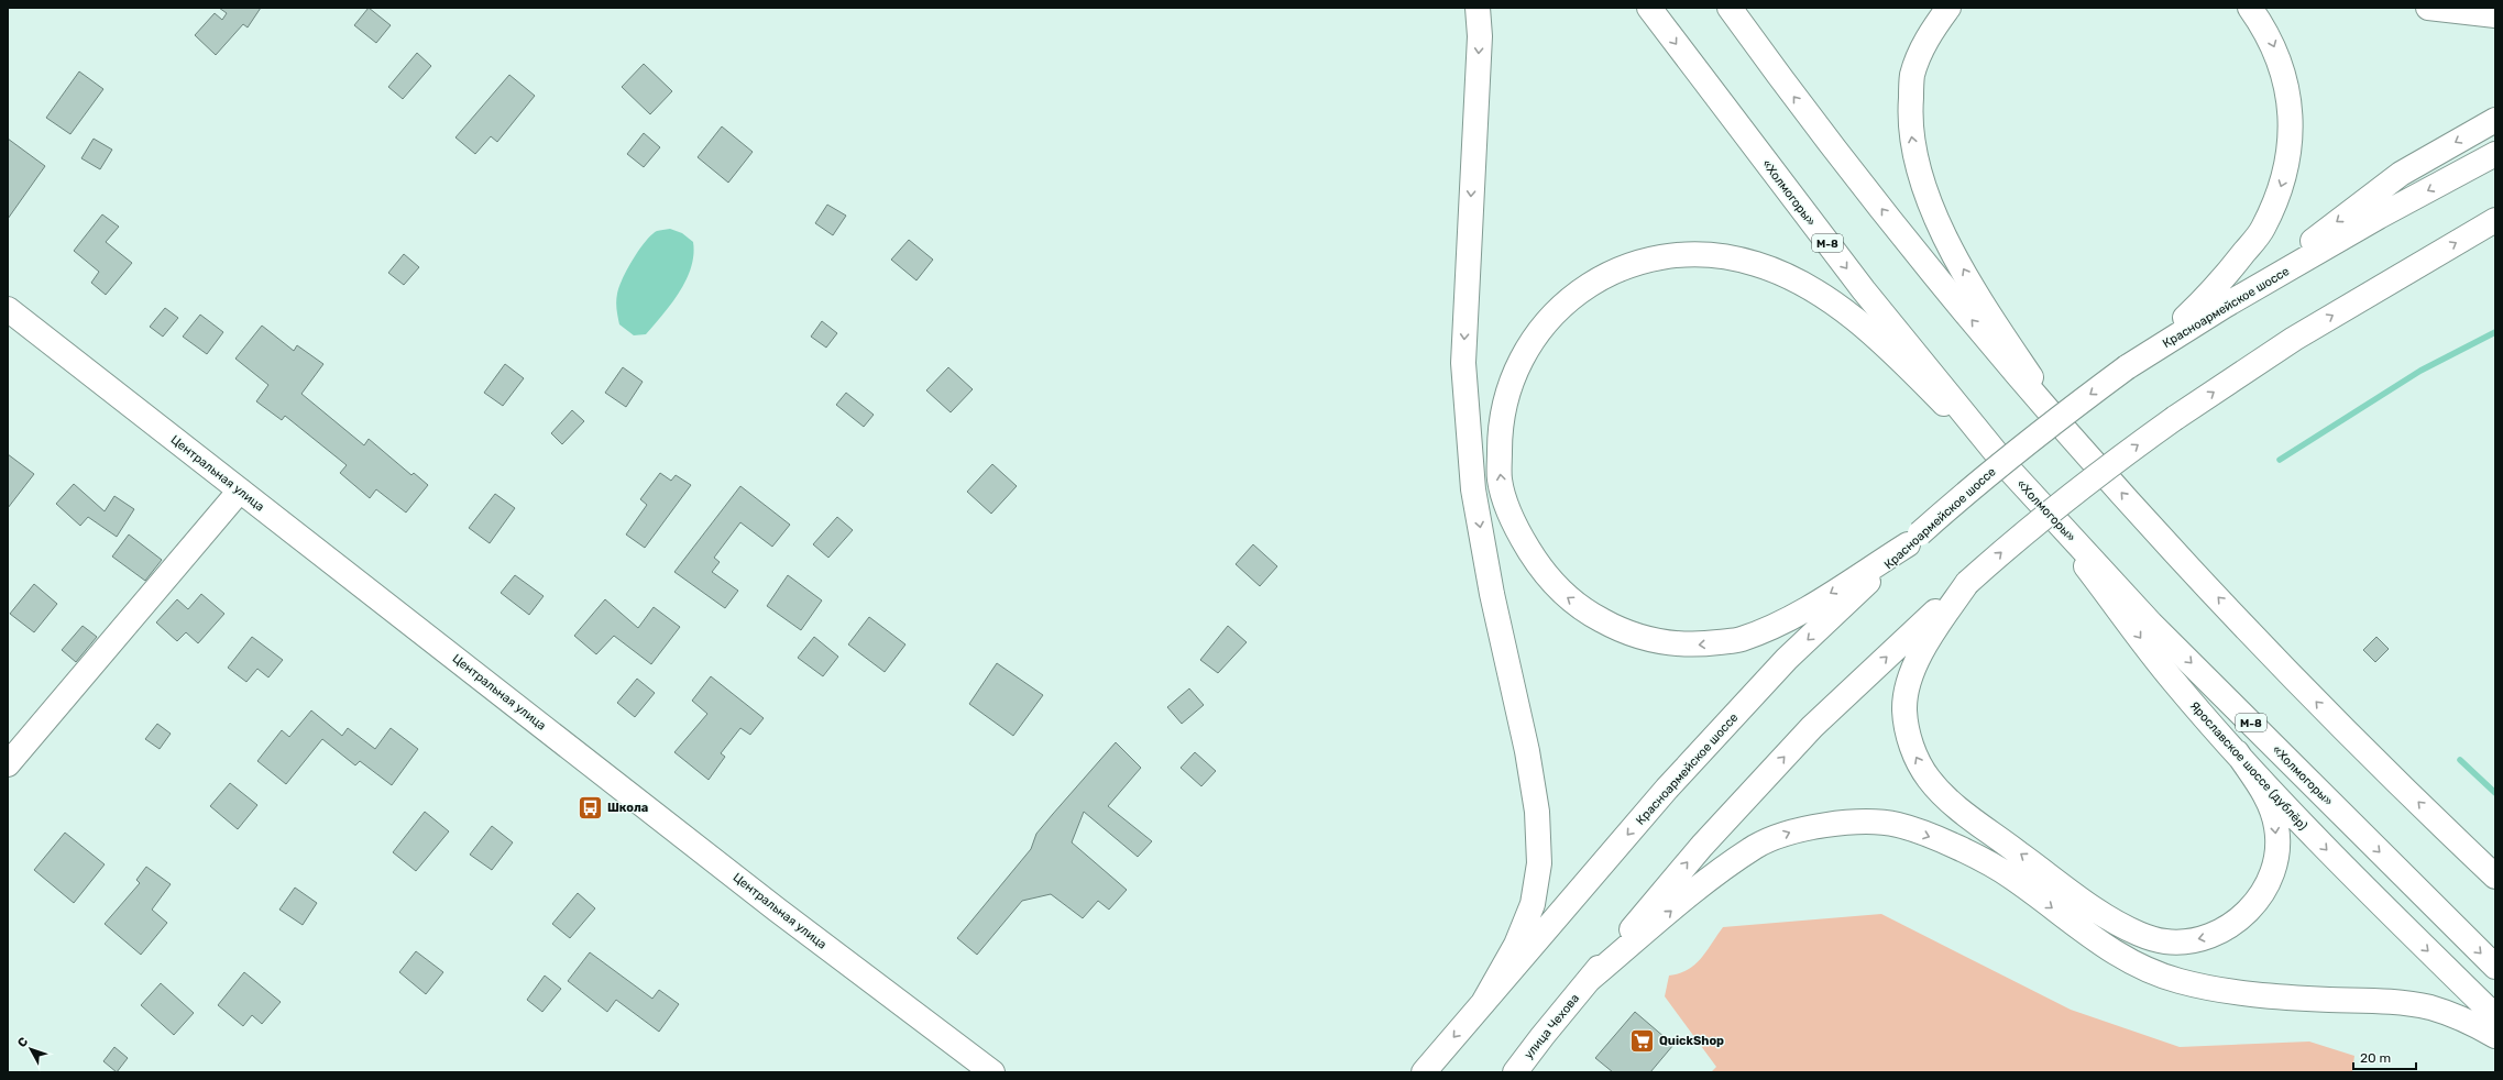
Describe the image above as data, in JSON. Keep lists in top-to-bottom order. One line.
{"streets":{"main road":["«Холмогоры»","М-8","Красноармейское шоссе","Центральная улица","Ярославское шоссе (дублёр)","улица Чехова"]},"crossings":[["«Холмогоры»","Ярославское шоссе (дублёр)"]],"places":{"bus stop":["Школа"],"supermarket":["QuickShop"]},"scale_bar":"20 m","north":"top left"}
